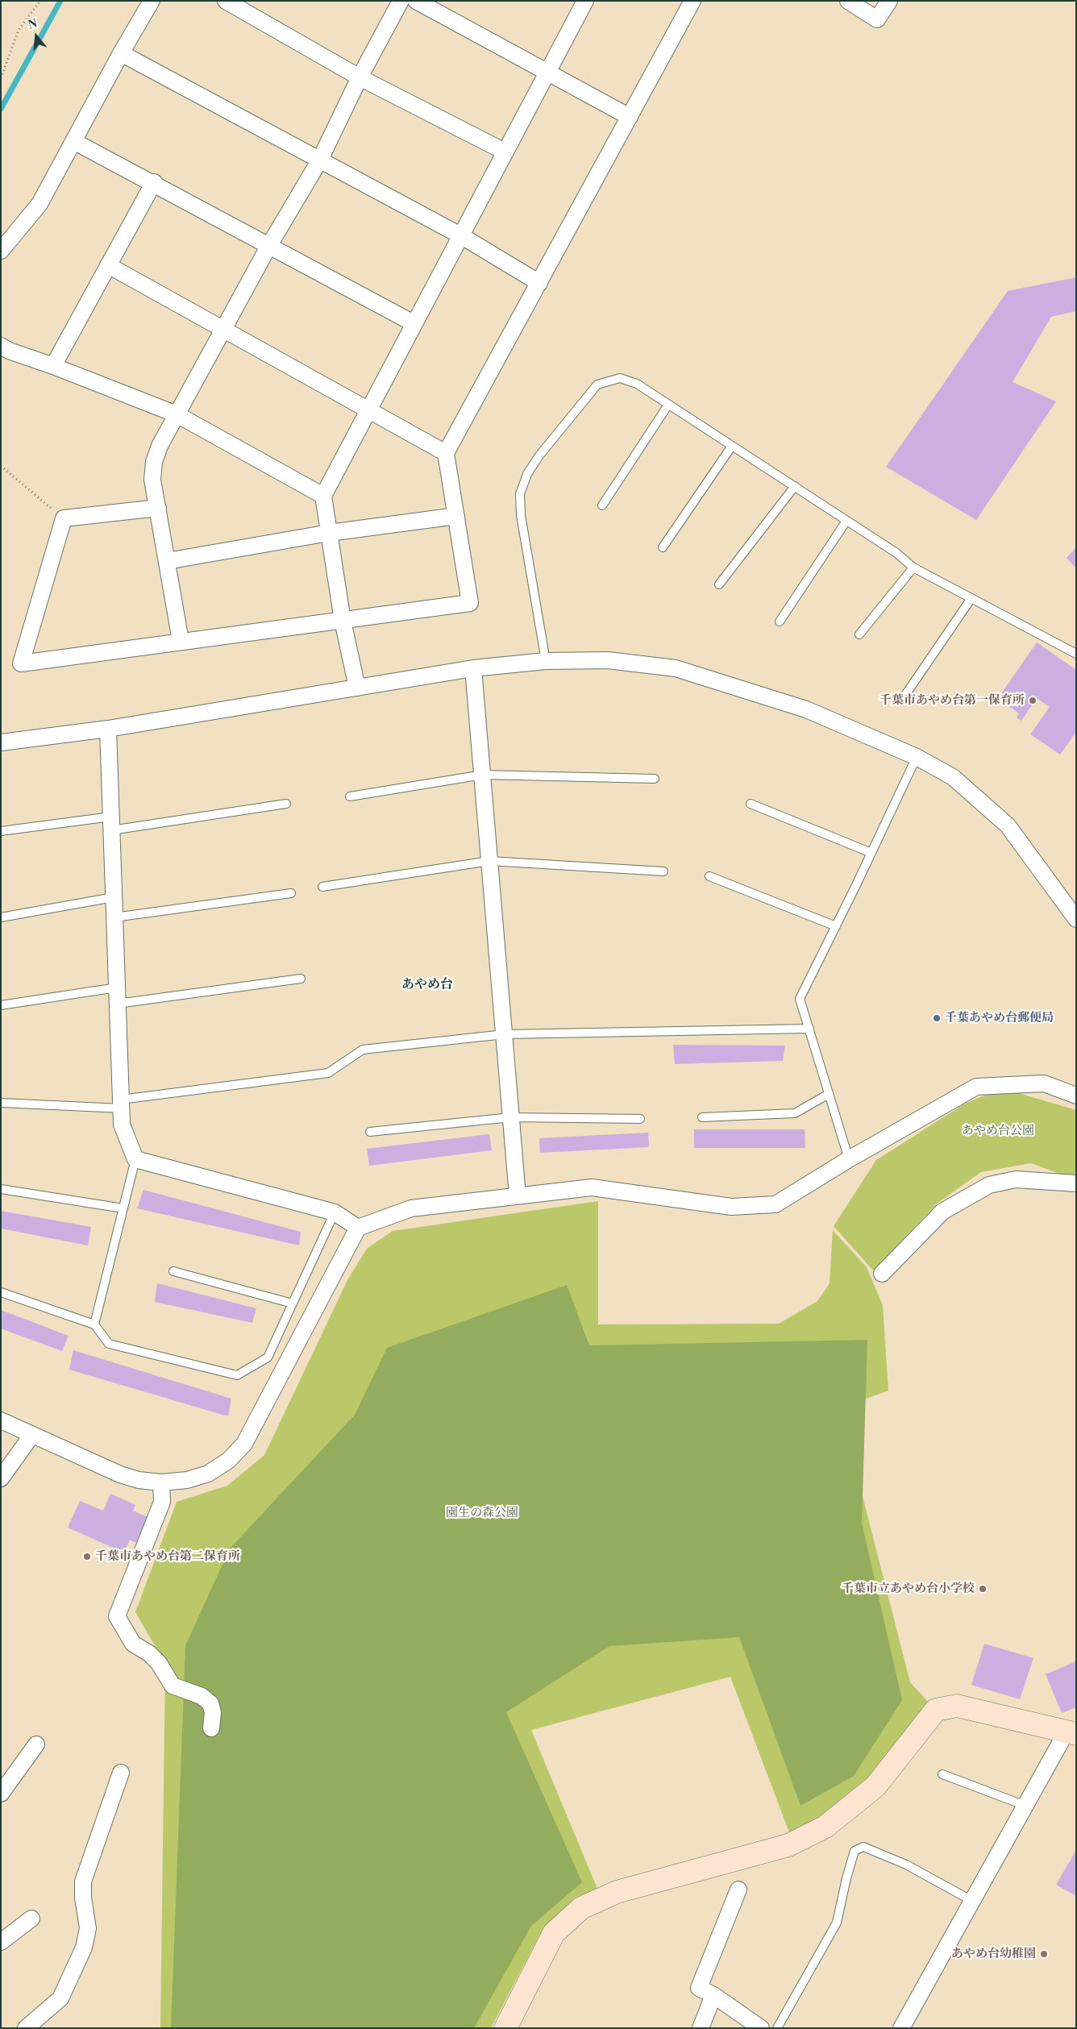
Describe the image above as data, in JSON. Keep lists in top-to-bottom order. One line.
{"districts":["あやめ台"],"parks":["あやめ台公園","園生の森公園"],"places":["千葉市あやめ台第一保育所","千葉あやめ台郵便局","千葉市あやめ台第二保育所","千葉市立あやめ台小学校","あやめ台幼稚園"],"north":"top"}
